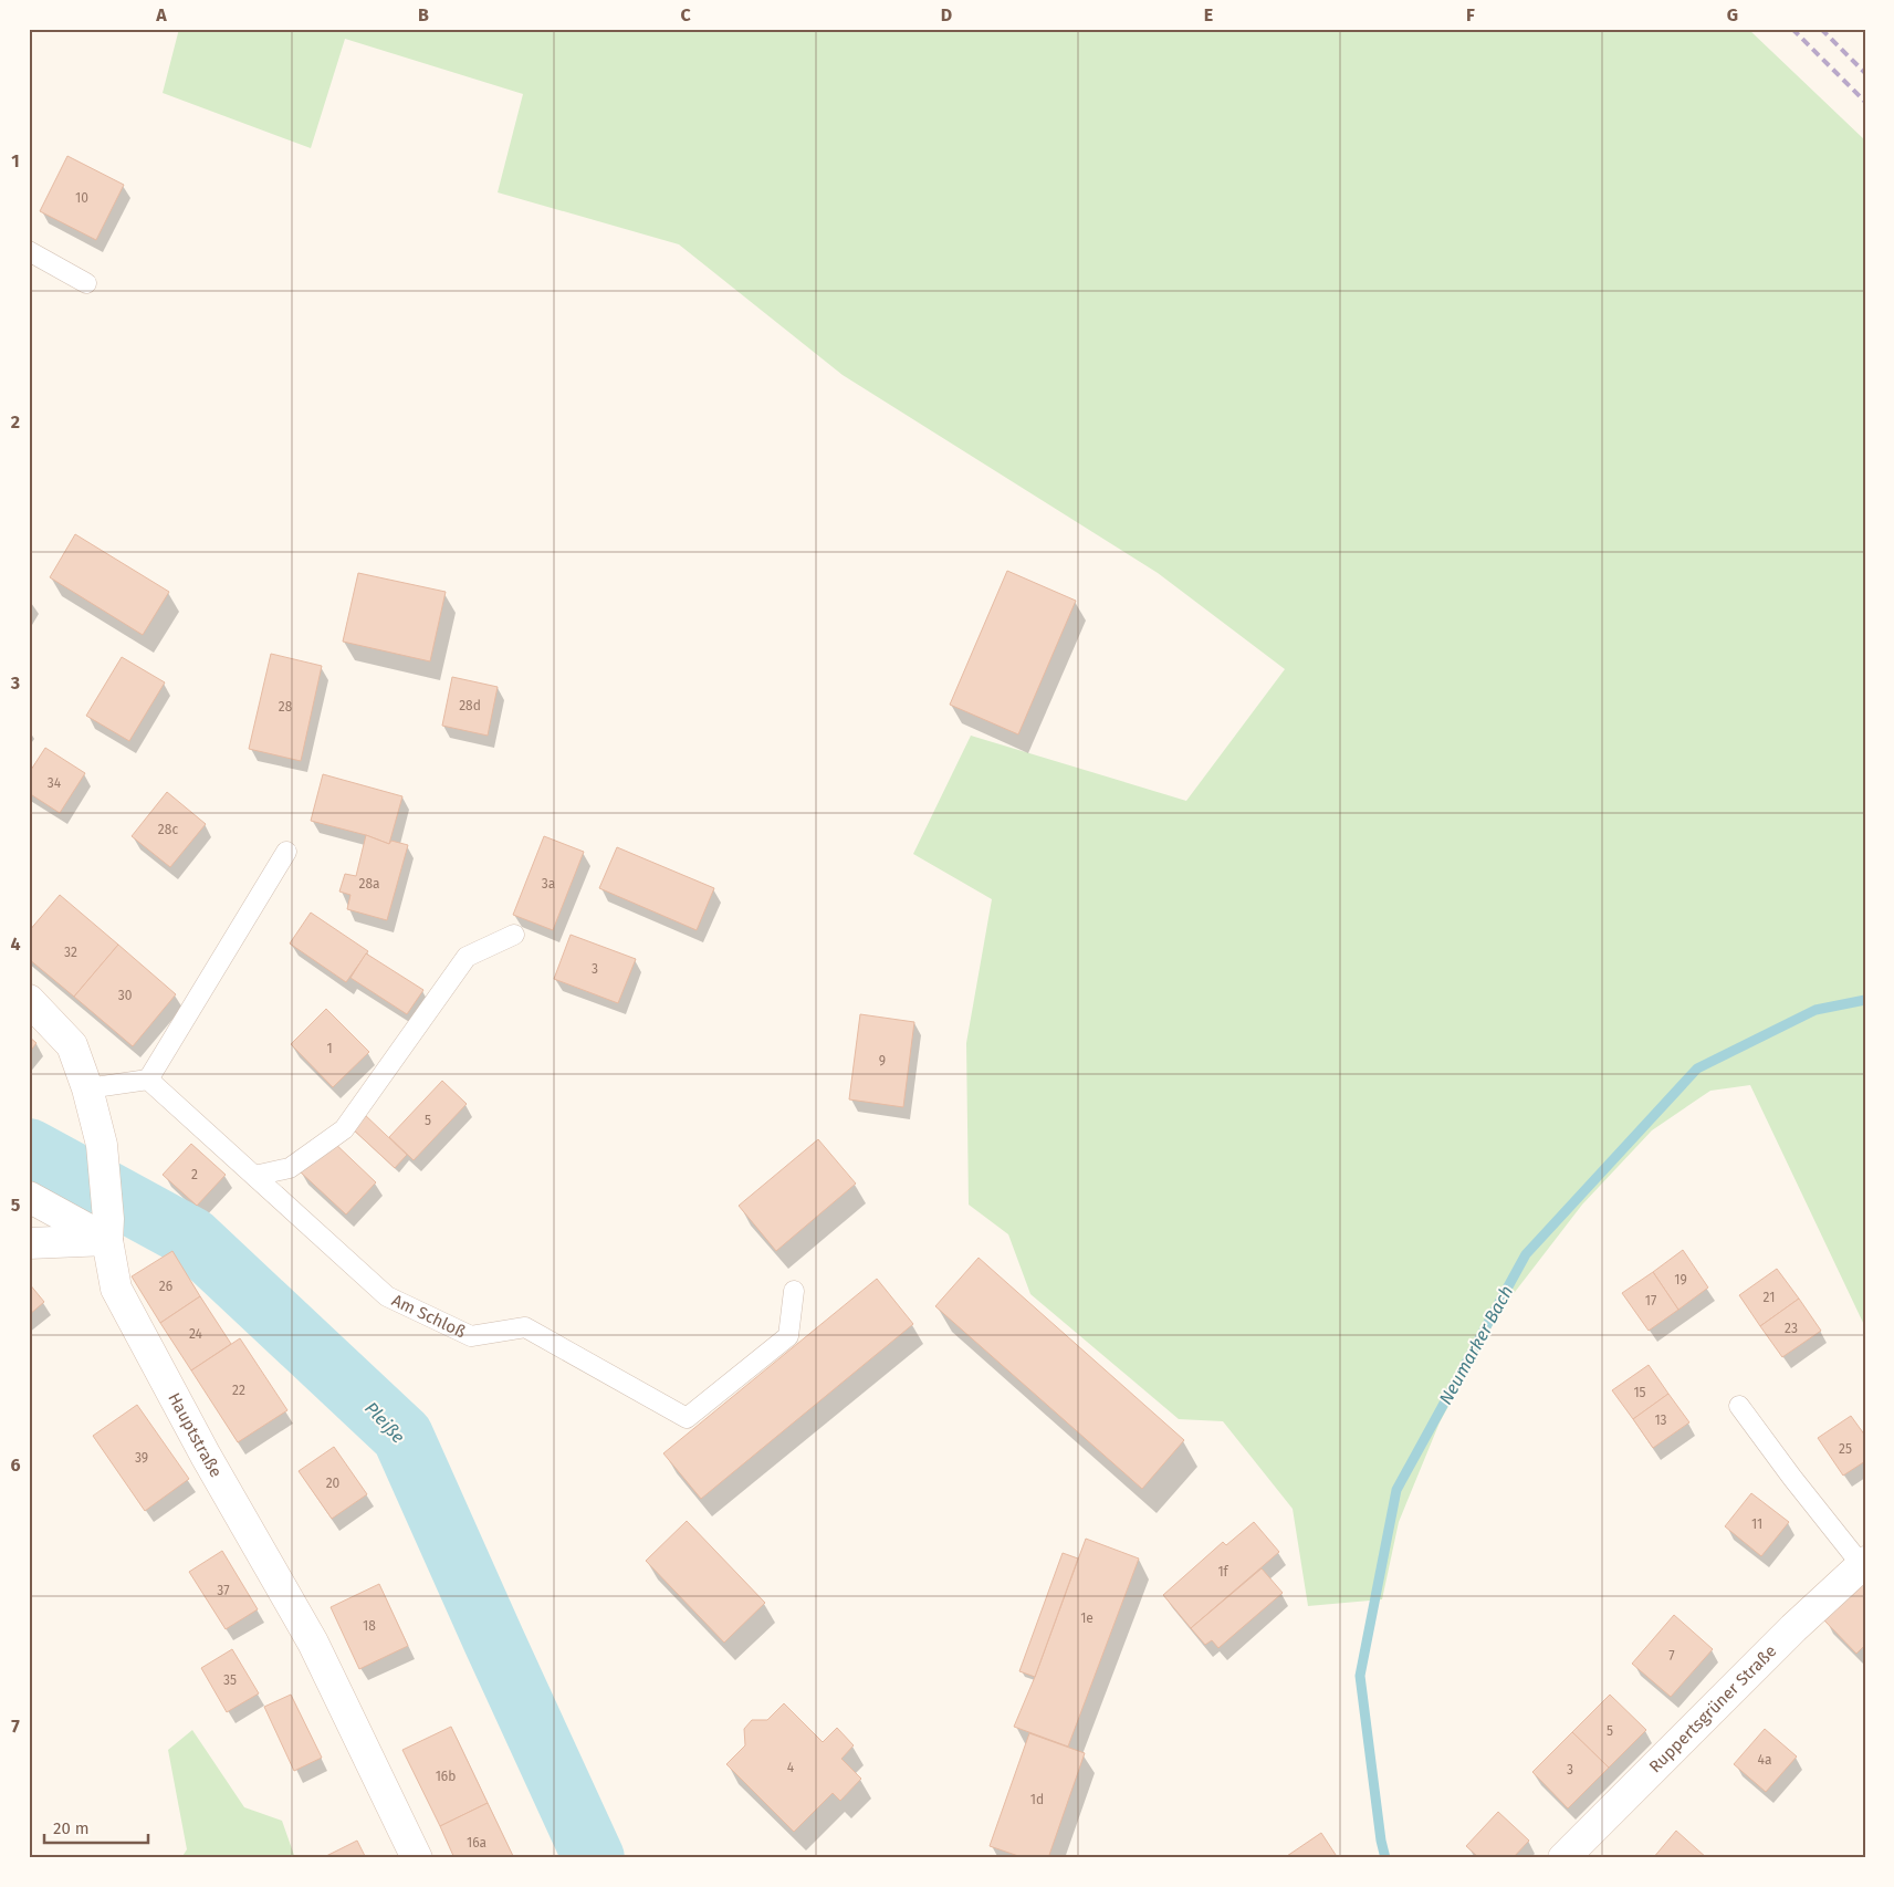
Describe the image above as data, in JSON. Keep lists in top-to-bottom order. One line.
{"streets":{"main road":["Hauptstraße","Ruppertsgrüner Straße"],"lane":["Am Schloß"]},"water":["Neumarker Bach","Pleiße"],"house_numbers":["10","28d","28","34","28c","28a","3a","32","3","30","1","9","5","2","19","26","21","17","23","24","22","15","13","25","39","20","11","1f","37","1e","18","7","35","5","4a","4","3","16b","1d","16a"],"scale_bar":"20 m","grid":{"columns":["A","B","C","D","E","F","G"],"rows":["1","2","3","4","5","6","7"]}}
